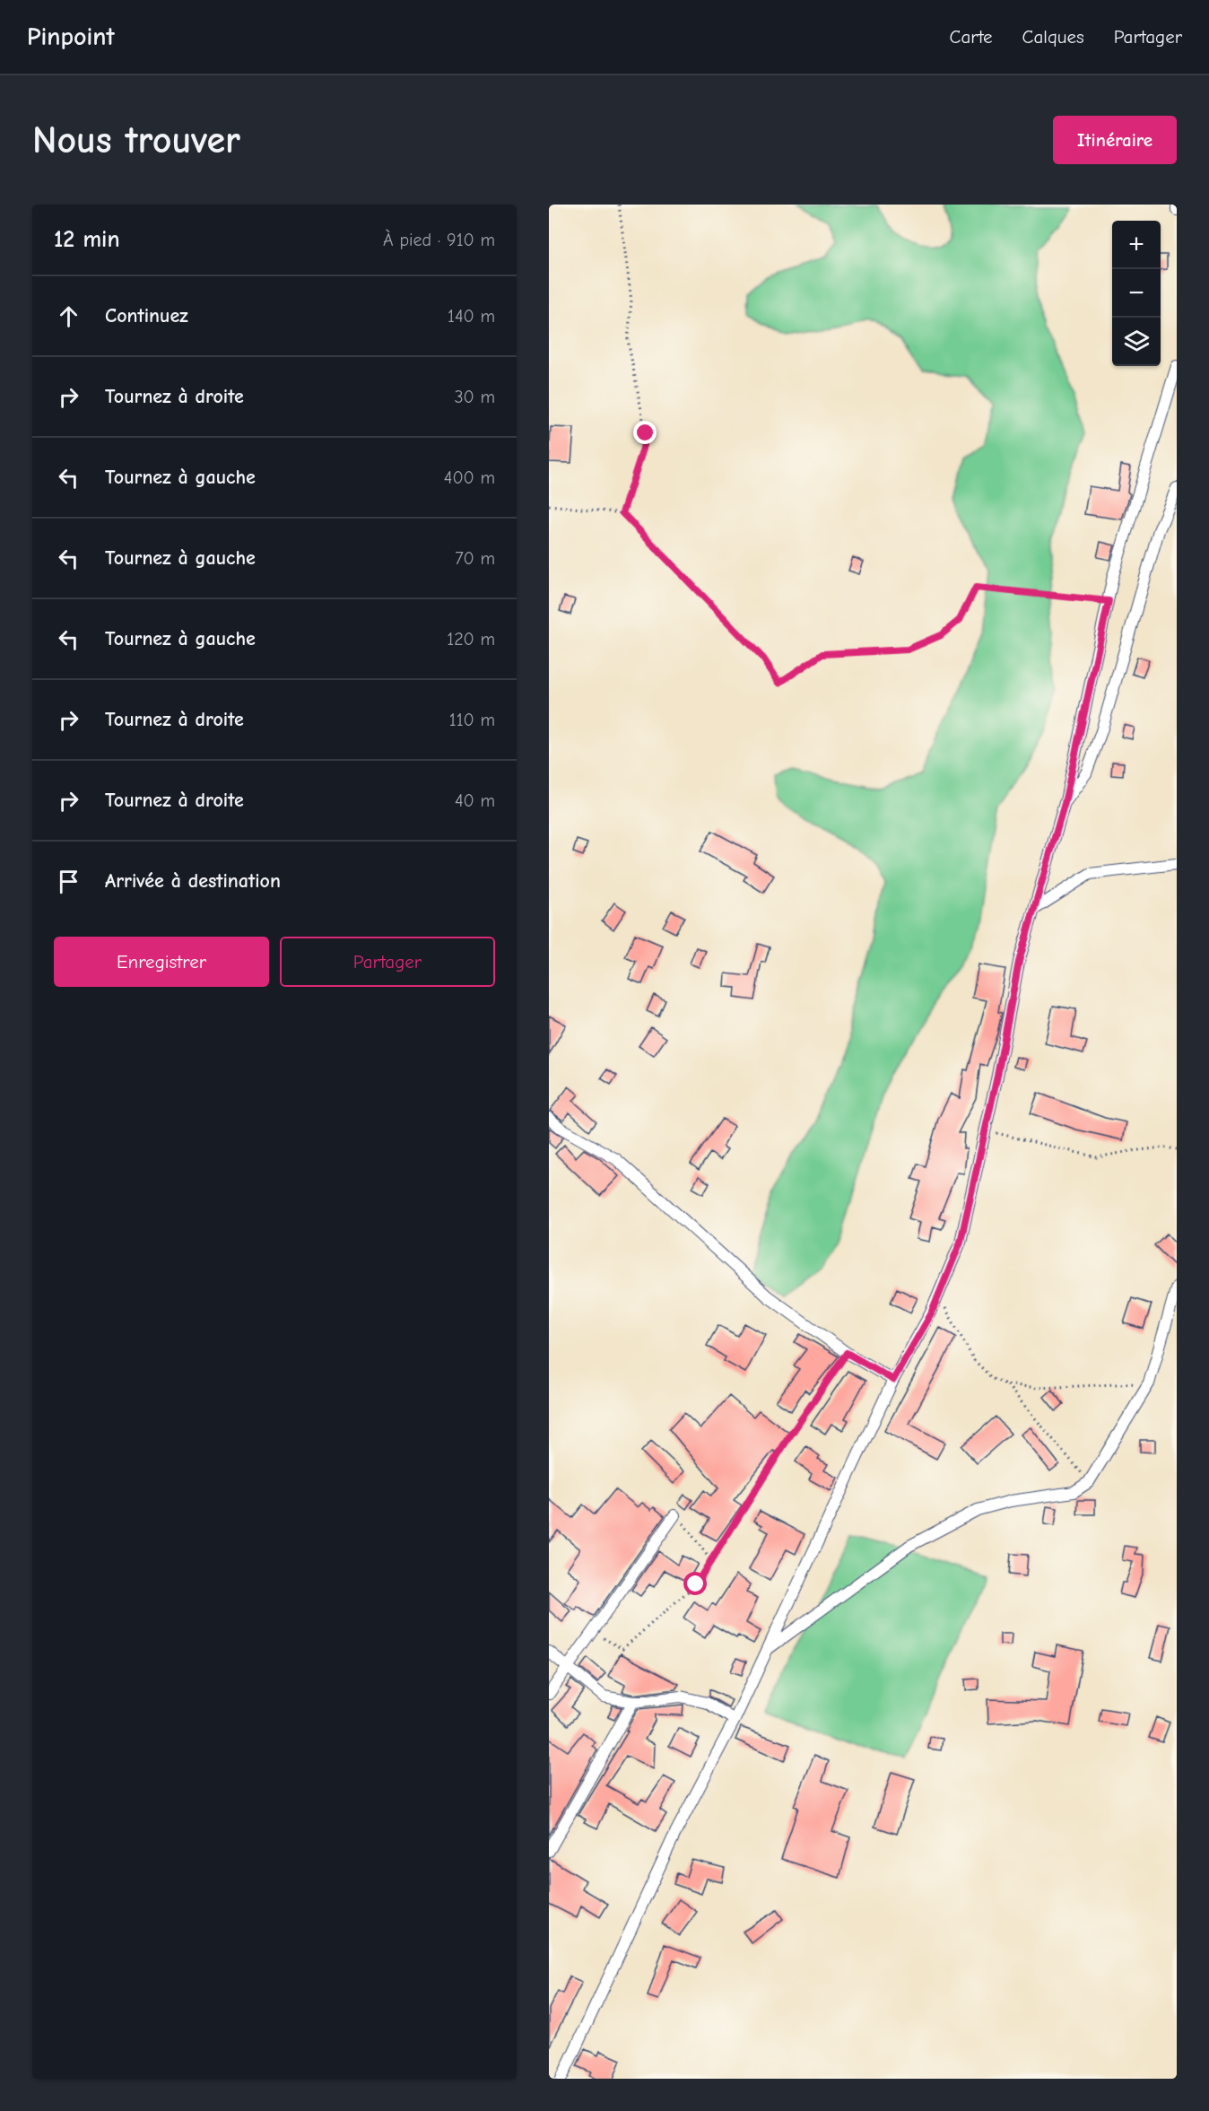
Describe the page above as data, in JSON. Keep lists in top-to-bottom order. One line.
{"page":{"header":"Pinpoint","nav":["Carte","Calques","Partager"],"buttons":["Itinéraire",["Enregistrer","Partager"]],"title":"Nous trouver","heading":["12 min","À pied · 910 m"],"map_buttons":["+","−"],"list":[["Continuez","140 m"],["Tournez à droite","30 m"],["Tournez à gauche","400 m"],["Tournez à gauche","70 m"],["Tournez à gauche","120 m"],["Tournez à droite","110 m"],["Tournez à droite","40 m"],"Arrivée à destination"]}}
